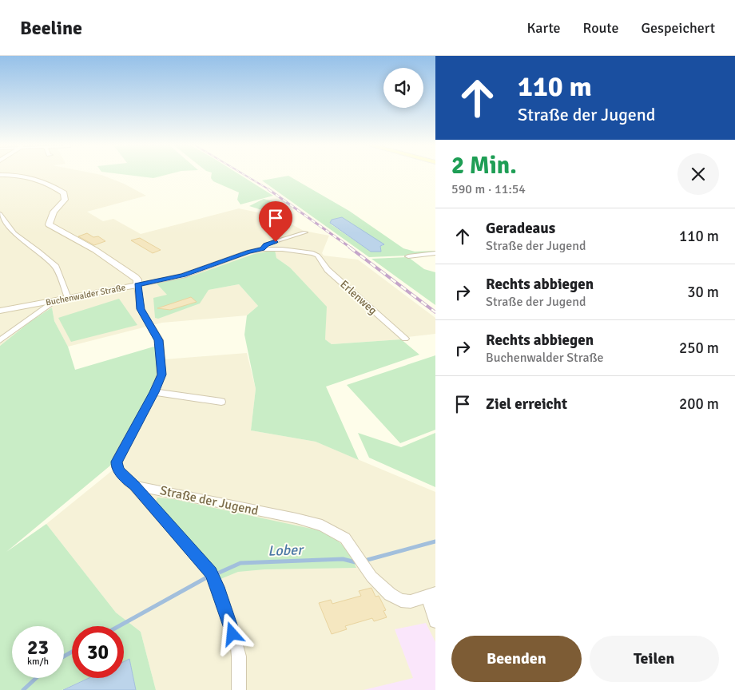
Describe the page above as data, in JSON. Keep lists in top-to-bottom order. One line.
{"streets":{"street":["Buchenwalder Straße","Erlenweg","Straße der Jugend"]},"crossings":[["Buchenwalder Straße","Erlenweg"]],"water":["Lober"],"page":{"header":"Beeline","nav":["Karte","Route","Gespeichert"],"turn":["110 m","Straße der Jugend"],"heading":["2 Min.","590 m · 11:54"],"list":[{"name":"Geradeaus","note":"Straße der Jugend","value":"110 m"},{"name":"Rechts abbiegen","note":"Straße der Jugend","value":"30 m"},{"name":"Rechts abbiegen","note":"Buchenwalder Straße","value":"250 m"},{"name":"Ziel erreicht","value":"200 m"}],"speed":"23 km/h","limit":"30","buttons":["Beenden","Teilen"]}}
